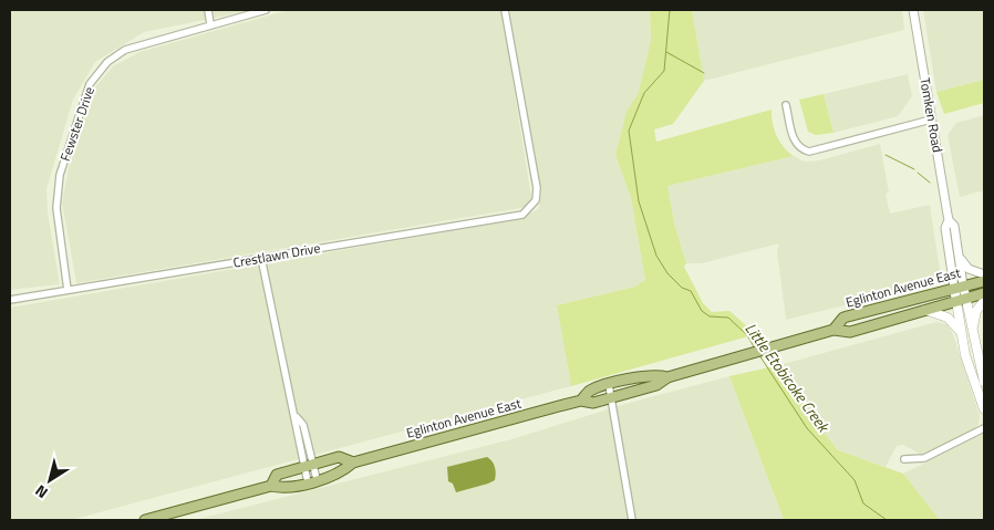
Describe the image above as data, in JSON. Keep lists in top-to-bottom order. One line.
{"streets":{"main road":["Tomken Road","Eglinton Avenue East"],"street":["Fewster Drive","Crestlawn Drive"]},"crossings":[["Tomken Road","Eglinton Avenue East"],["Fewster Drive","Crestlawn Drive"]],"water":["Little Etobicoke Creek"],"north":"bottom left"}
